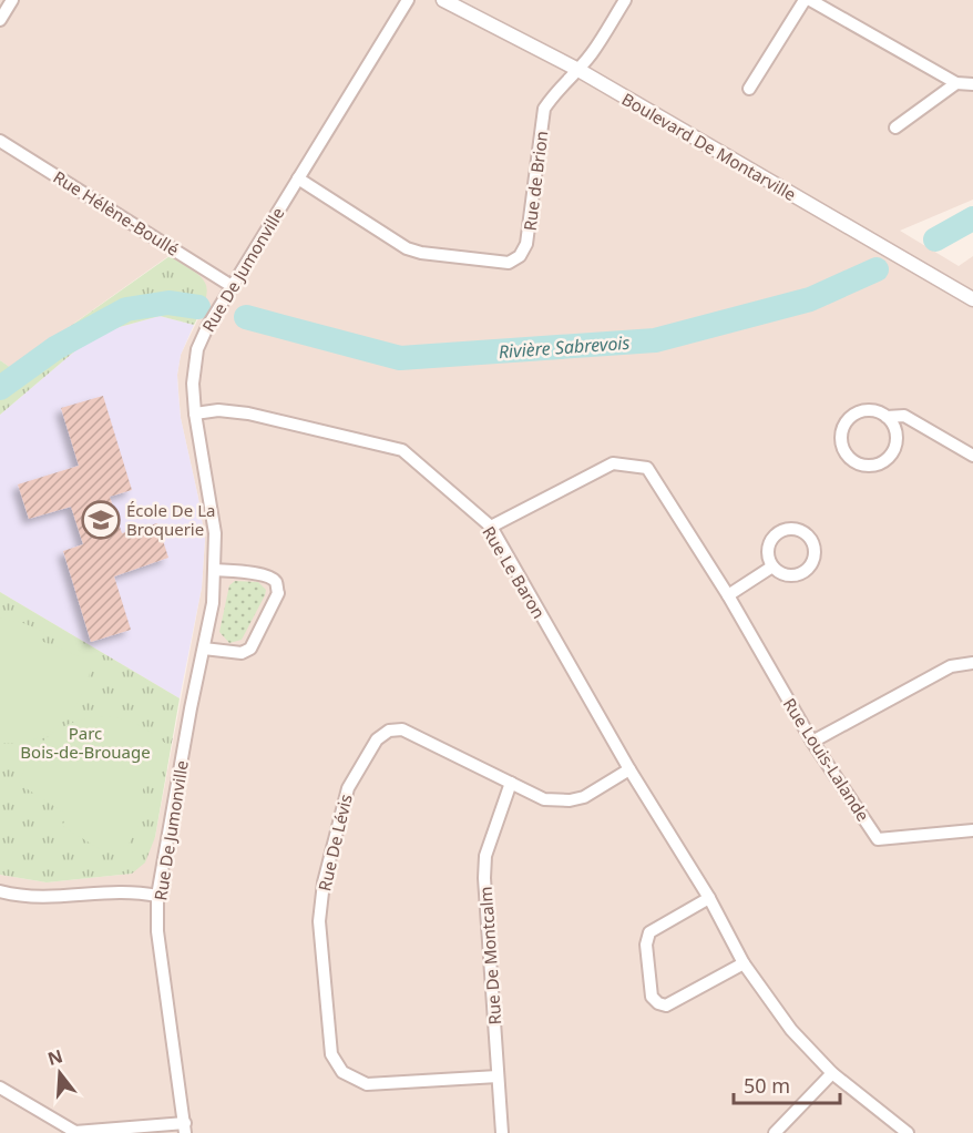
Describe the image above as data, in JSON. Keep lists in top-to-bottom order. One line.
{"streets":{"street":["Boulevard De Montarville","Rue de Brion","Rue Hélène-Boullé","Rue De Jumonville","Rue Le Baron","Rue Louis-Lalande","Rue De Lévis","Rue De Montcalm"]},"crossings":[["Boulevard De Montarville","Rue de Brion"],["Rue de Brion","Rue De Jumonville"],["Rue Hélène-Boullé","Rue De Jumonville"],["Rue De Jumonville","Rue Le Baron"],["Rue Le Baron","Rue Louis-Lalande"],["Rue Le Baron","Rue De Lévis"],["Rue De Lévis","Rue De Montcalm"]],"water":["Rivière Sabrevois"],"parks":["Parc Bois-de-Brouage"],"places":{"school or university":["École De La Broquerie"]},"scale_bar":"50 m","north":"top"}
